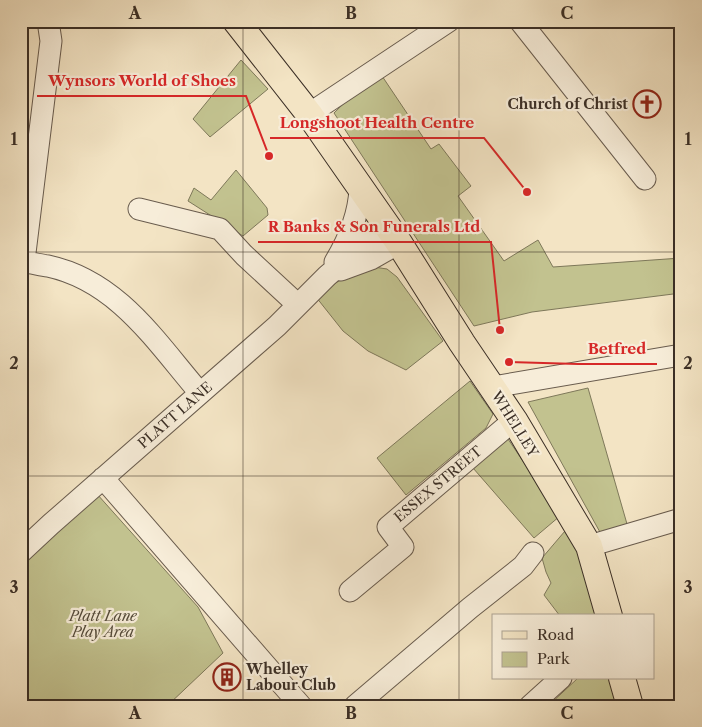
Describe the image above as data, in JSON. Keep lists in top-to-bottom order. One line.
{"streets":{"main road":["WHELLEY"],"street":["PLATT LANE","ESSEX STREET"]},"crossings":[["PLATT LANE","WHELLEY"],["WHELLEY","ESSEX STREET"]],"parks":["Platt Lane Play Area"],"places":{"church":["Church of Christ"],"other":["Wynsors World of Shoes","Longshoot Health Centre","R Banks & Son Funerals Ltd","Betfred"],"building":["Whelley Labour Club"]},"legend":["Road","Park"],"grid":{"columns":["A","B","C"],"rows":["1","2","3"]}}
